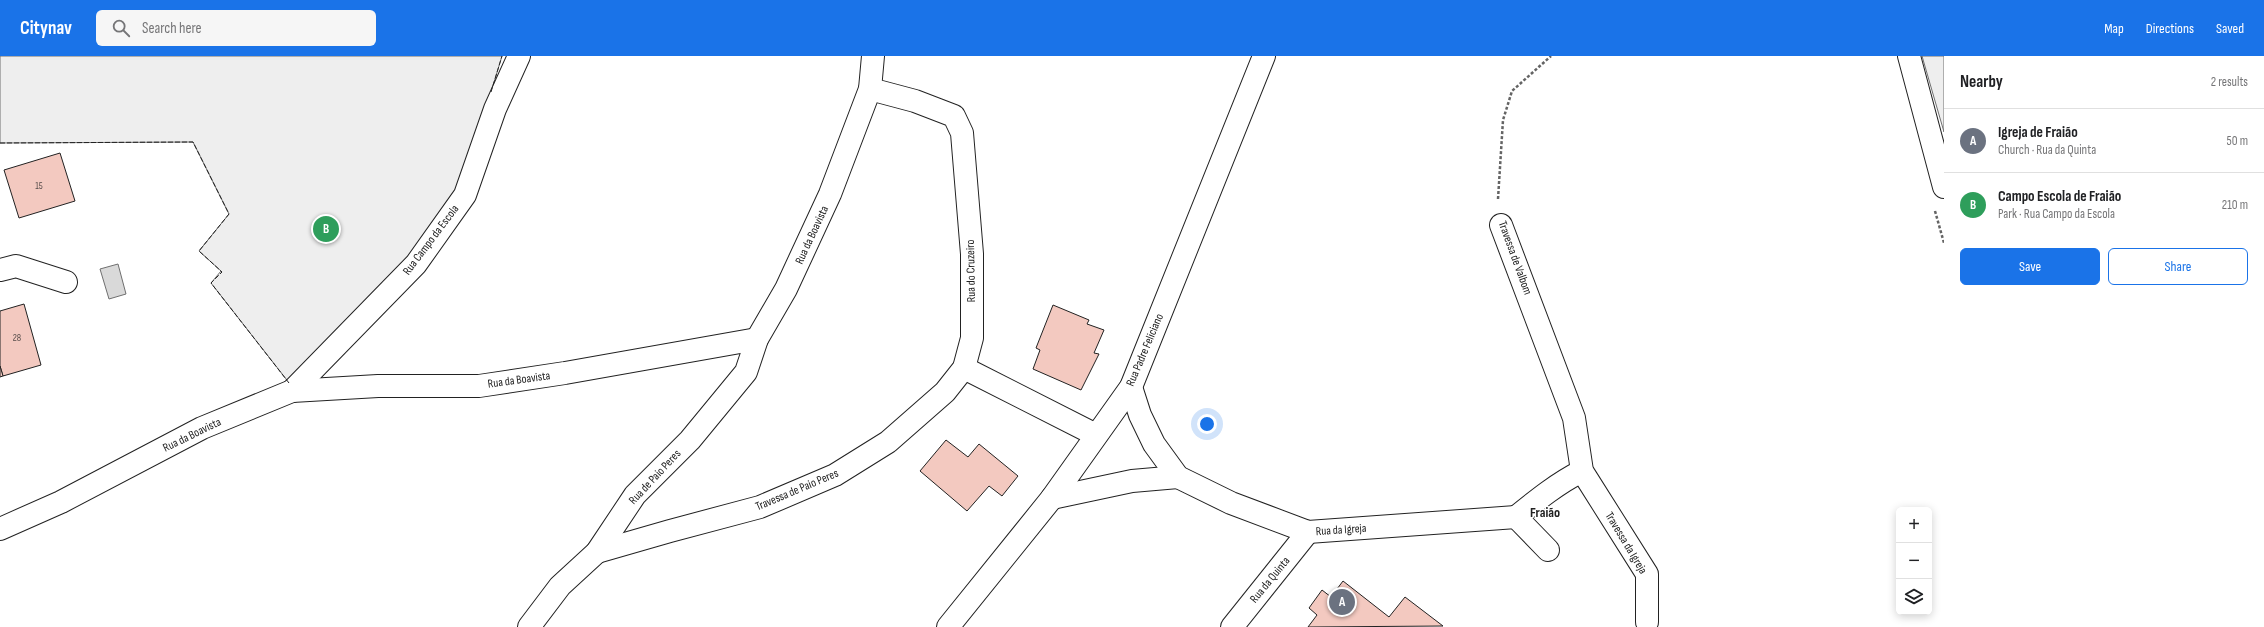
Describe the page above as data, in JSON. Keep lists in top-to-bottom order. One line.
{"streets":{"street":["Rua da Boavista","Rua Campo da Escola","Travessa de Valbom","Rua do Cruzeiro","Rua Padre Feliciano","Rua de Paio Peres","Travessa de Paio Peres","Rua da Igreja","Travessa da Igreja","Rua da Quinta"]},"crossings":[["Rua da Boavista","Rua Campo da Escola"],["Rua da Boavista","Rua do Cruzeiro"],["Rua da Boavista","Rua de Paio Peres"],["Travessa de Valbom","Travessa da Igreja"],["Rua do Cruzeiro","Travessa de Paio Peres"],["Rua Padre Feliciano","Rua da Igreja"],["Rua de Paio Peres","Travessa de Paio Peres"],["Rua da Igreja","Rua da Quinta"]],"districts":["Fraião"],"house_numbers":["15","28"],"page":{"header":"Citynav","search":"Search here","nav":["Map","Directions","Saved"],"heading":["Nearby","2 results"],"list":[{"mark":"A","name":"Igreja de Fraião","note":"Church · Rua da Quinta","value":"50 m"},{"mark":"B","name":"Campo Escola de Fraião","note":"Park · Rua Campo da Escola","value":"210 m"}],"pins":["B","A"],"buttons":["Save","Share"],"map_buttons":["+","−"]}}
